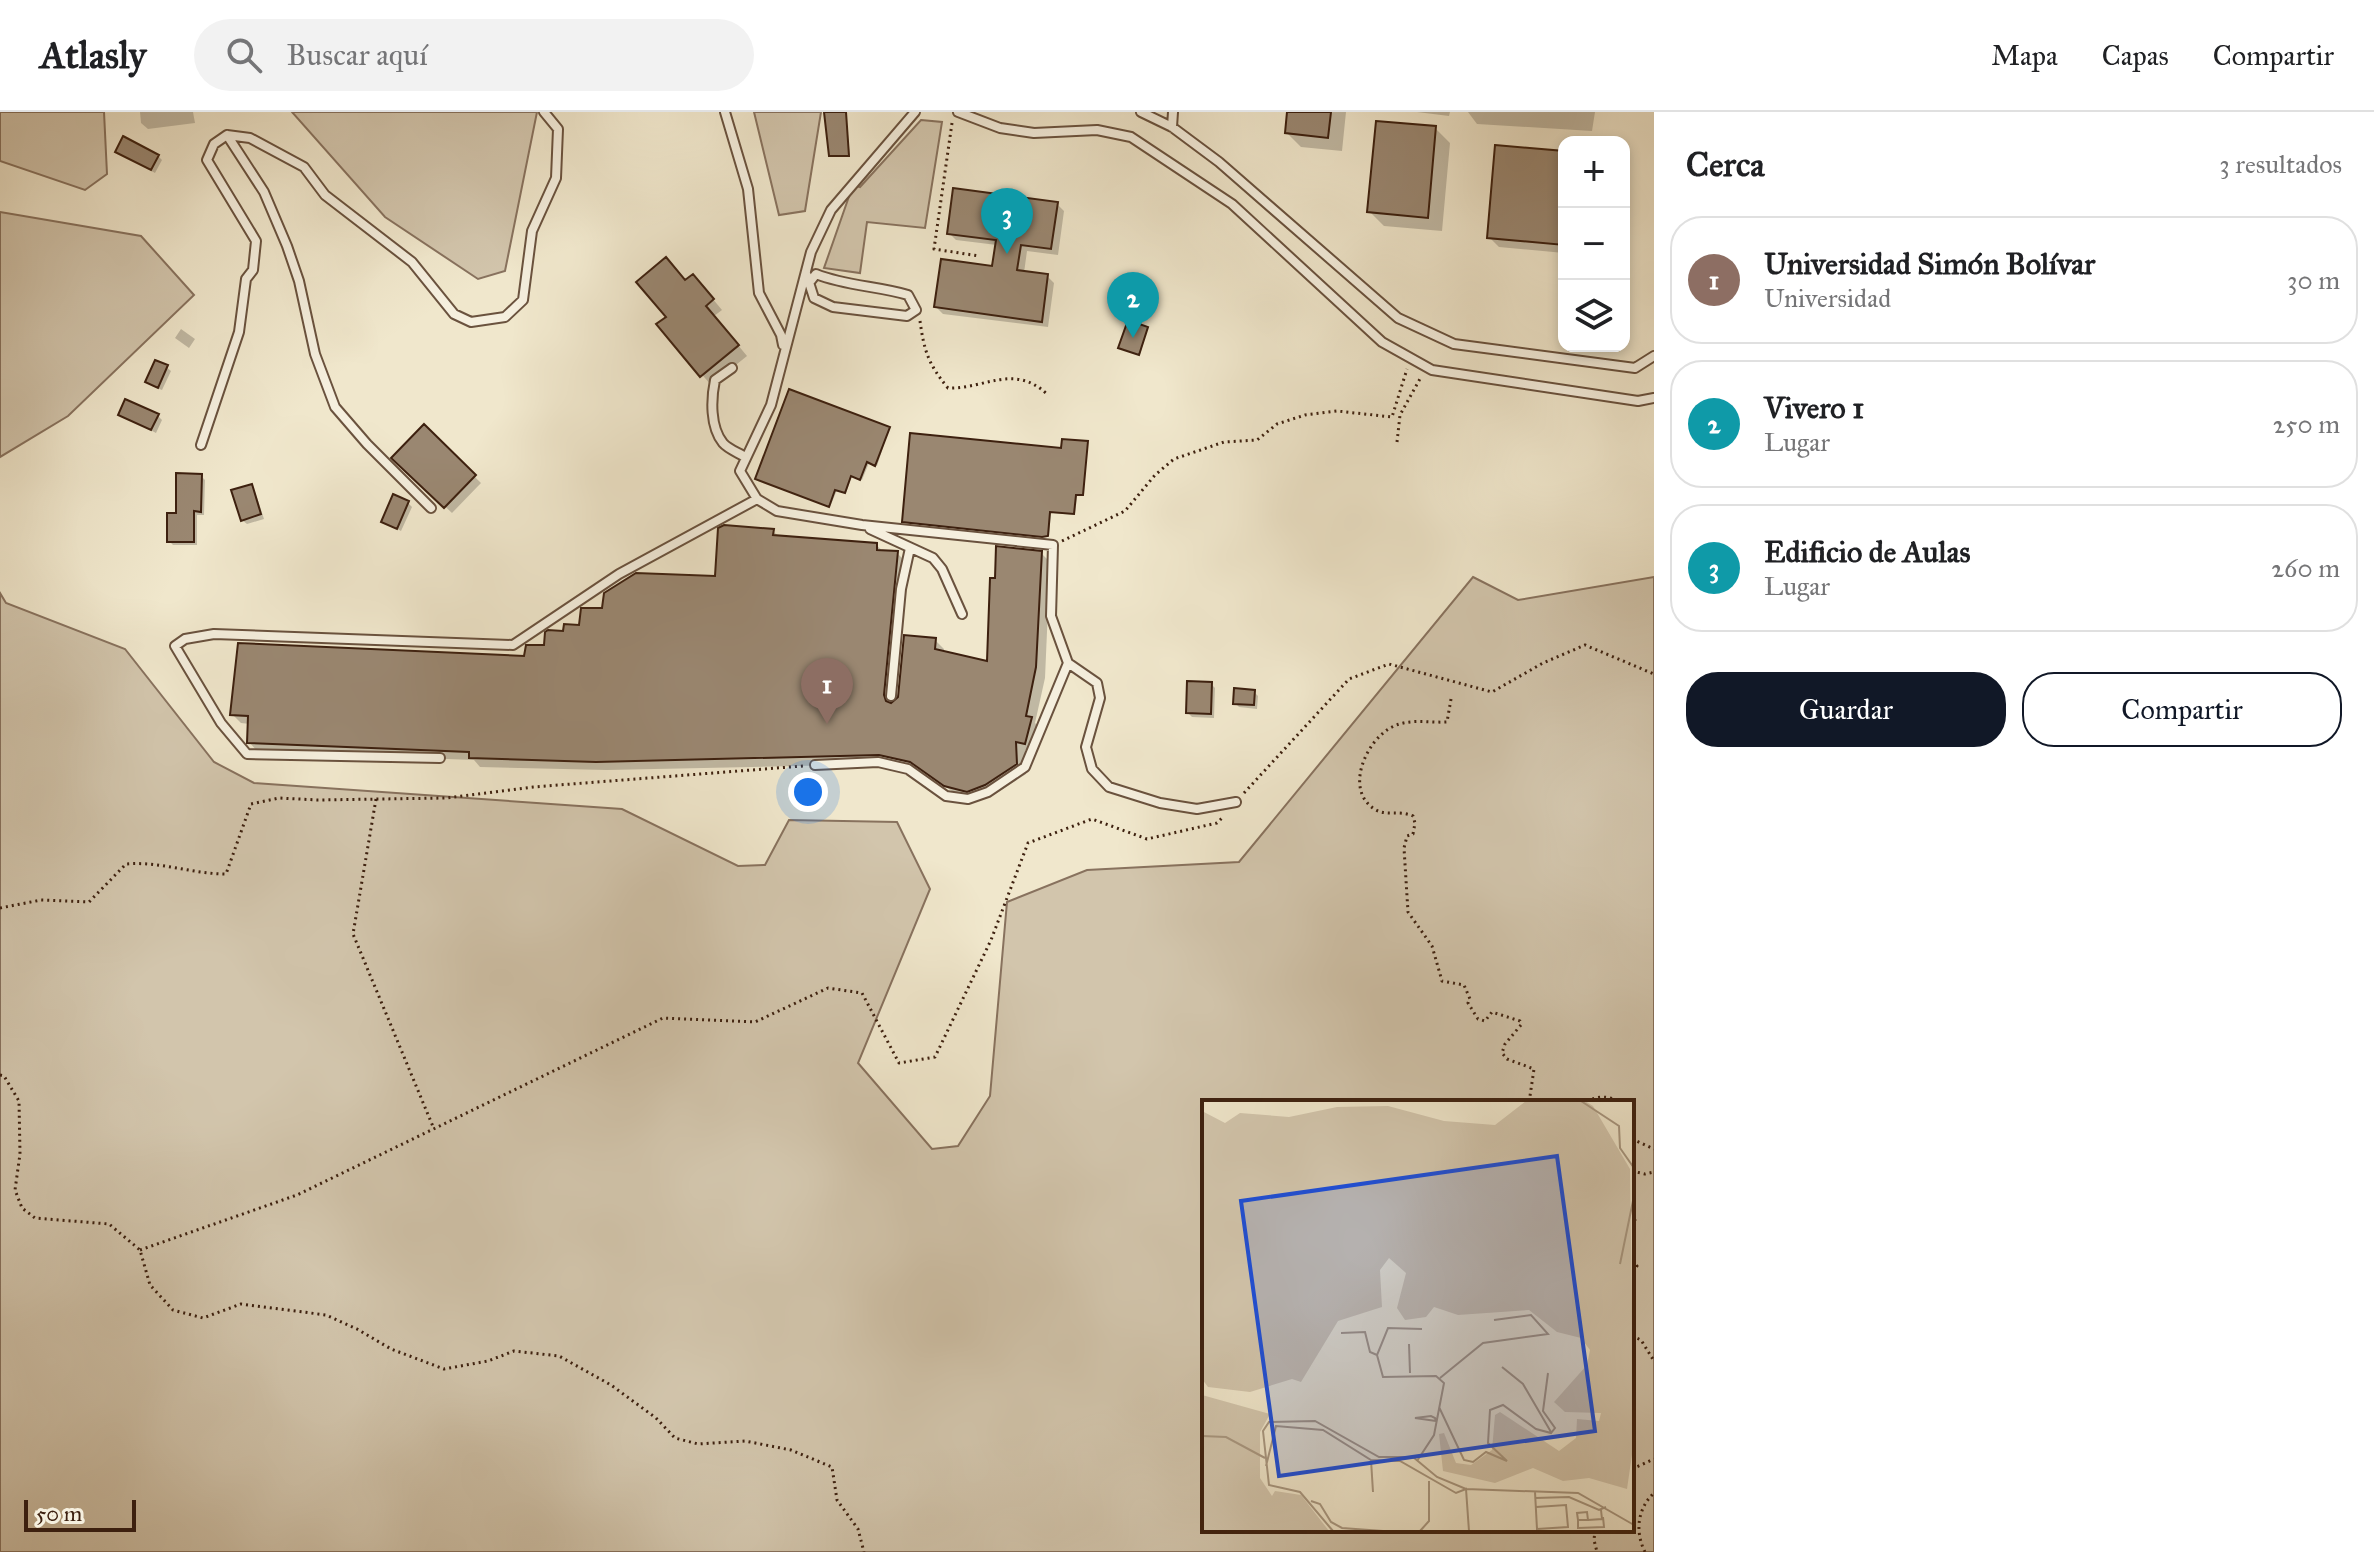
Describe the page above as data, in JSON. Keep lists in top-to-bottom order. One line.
{"scale_bar":"50 m","page":{"header":"Atlasly","search":"Buscar aquí","nav":["Mapa","Capas","Compartir"],"heading":["Cerca","3 resultados"],"map_buttons":["+","−"],"pins":["3","2","1"],"list":[{"mark":"1","name":"Universidad Simón Bolívar","note":"Universidad","value":"30 m"},{"mark":"2","name":"Vivero 1","note":"Lugar","value":"250 m"},{"mark":"3","name":"Edificio de Aulas","note":"Lugar","value":"260 m"}],"buttons":["Guardar","Compartir"],"scale":"50 m"}}
